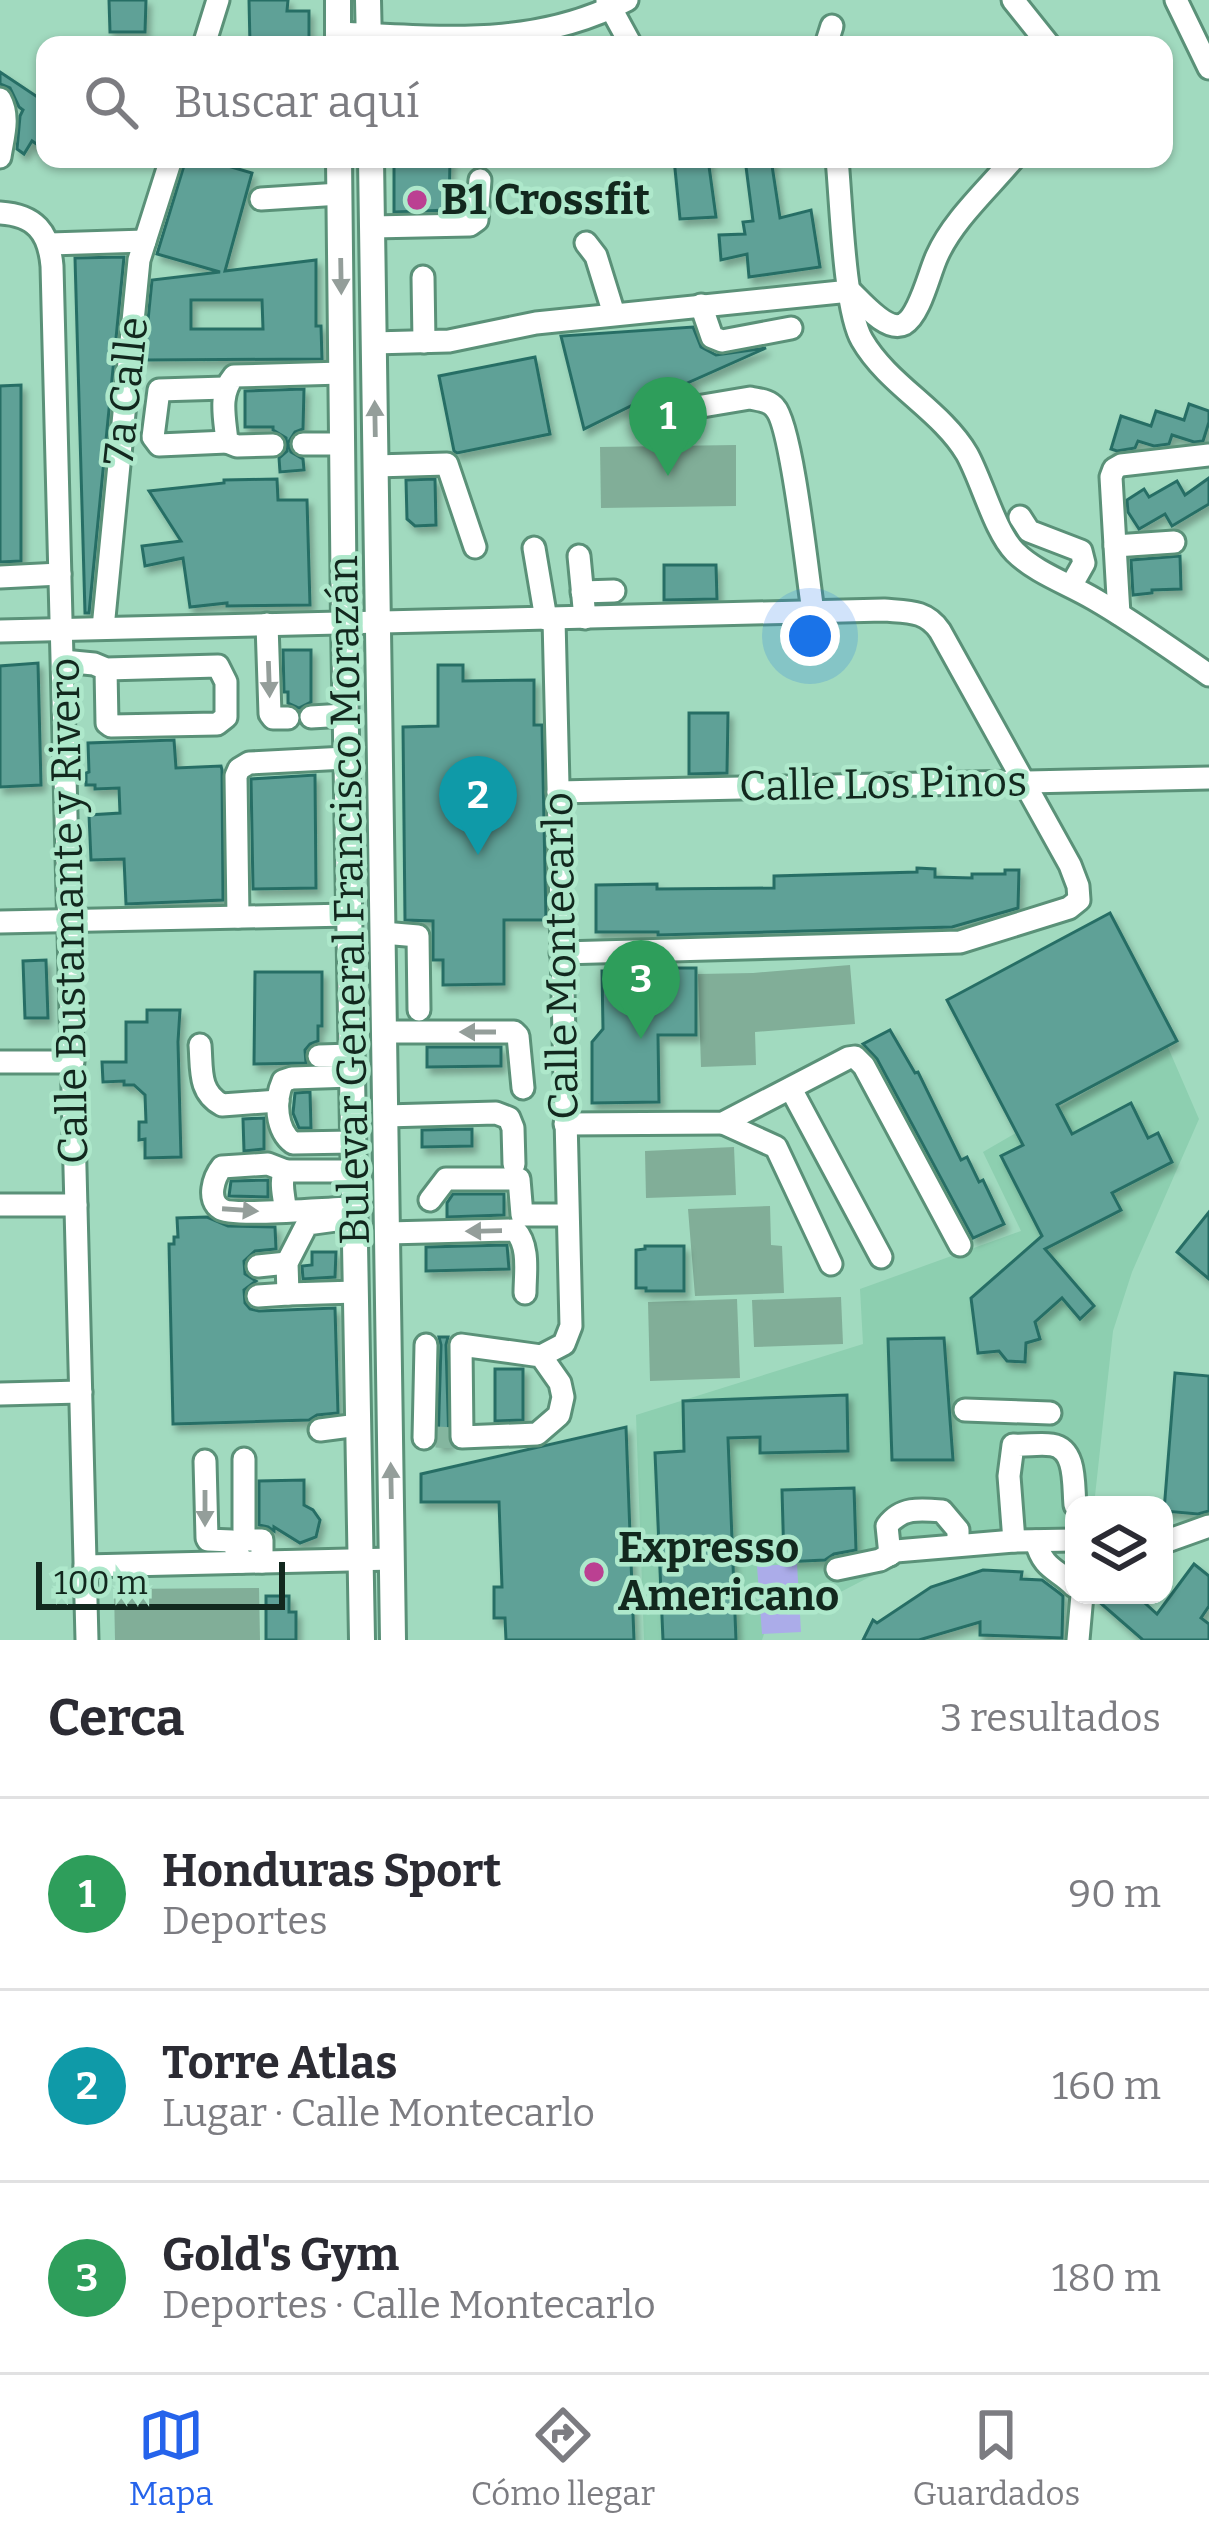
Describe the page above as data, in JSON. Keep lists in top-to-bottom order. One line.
{"streets":{"main road":["Bulevar General Francisco Morazán"],"street":["7a Calle","Calle Los Pinos","Calle Bustamante y Rivero","Calle Montecarlo"]},"crossings":[["Calle Los Pinos","Calle Montecarlo"]],"places":["B1 Crossfit","Expresso Americano"],"scale_bar":"100 m","page":{"search":"Buscar aquí","pins":["1","2","3"],"scale":"100 m","heading":["Cerca","3 resultados"],"list":[{"mark":"1","name":"Honduras Sport","note":"Deportes","value":"90 m"},{"mark":"2","name":"Torre Atlas","note":"Lugar · Calle Montecarlo","value":"160 m"},{"mark":"3","name":"Gold's Gym","note":"Deportes · Calle Montecarlo","value":"180 m"}],"nav":["Mapa","Cómo llegar","Guardados"]}}
